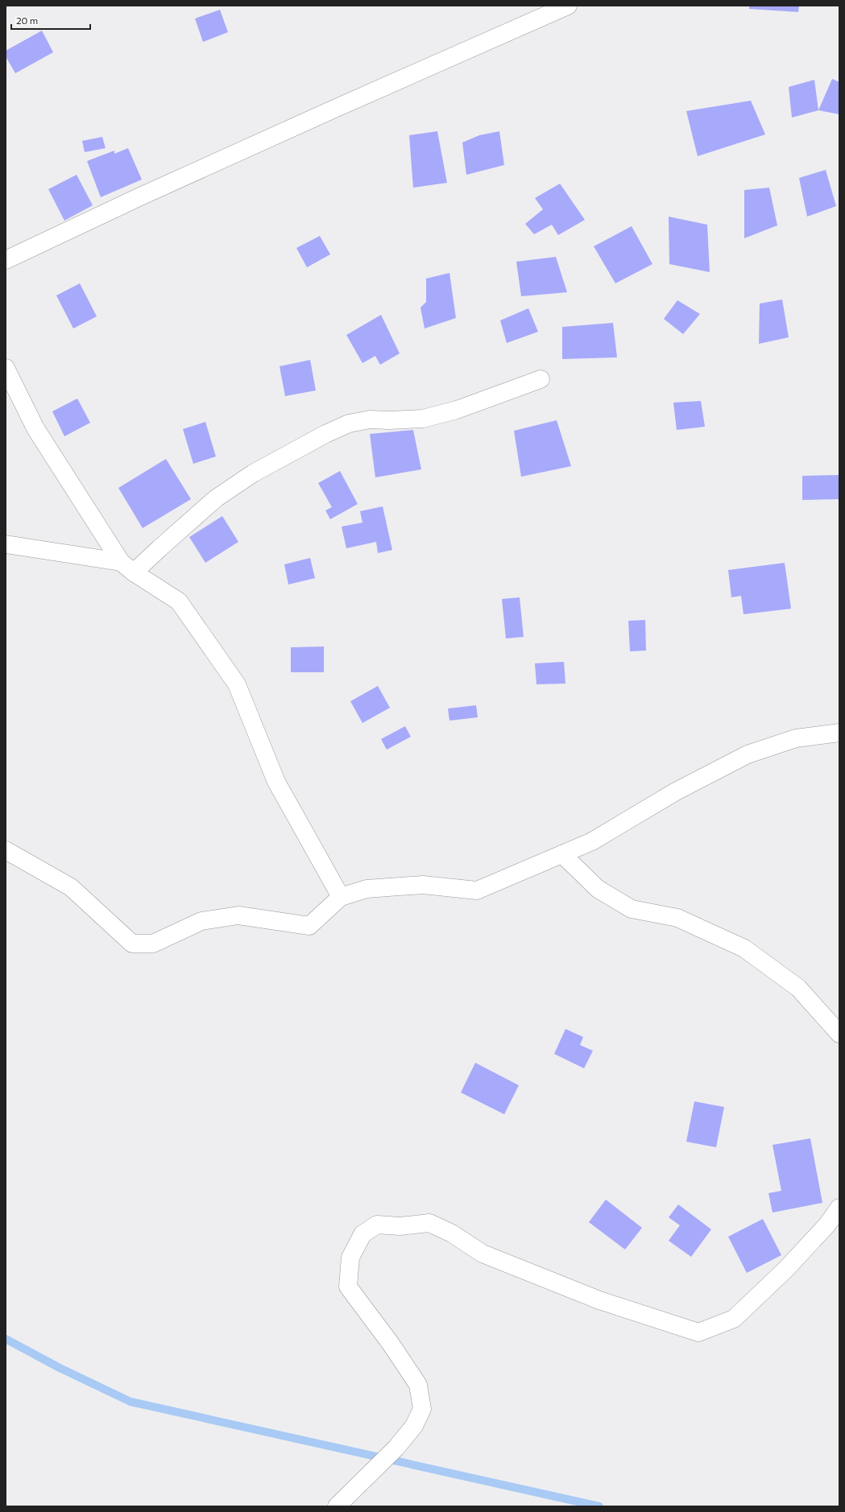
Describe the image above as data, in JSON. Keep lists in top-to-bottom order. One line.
{"scale_bar":"20 m"}
